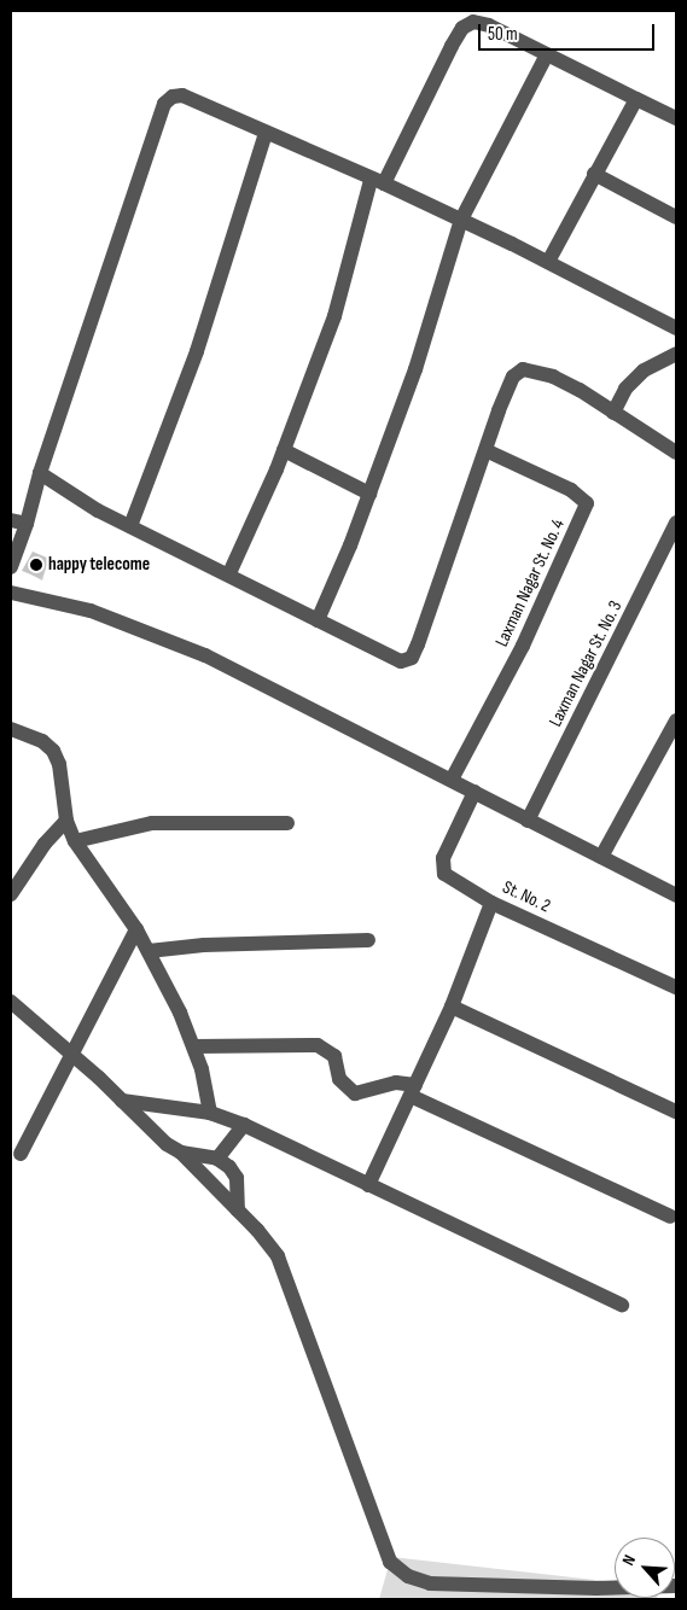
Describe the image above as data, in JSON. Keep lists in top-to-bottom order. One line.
{"streets":{"street":["Laxman Nagar St. No. 4","Laxman Nagar St. No. 3","St. No. 2"]},"places":["happy telecome"],"scale_bar":"50 m","north":"top left"}
